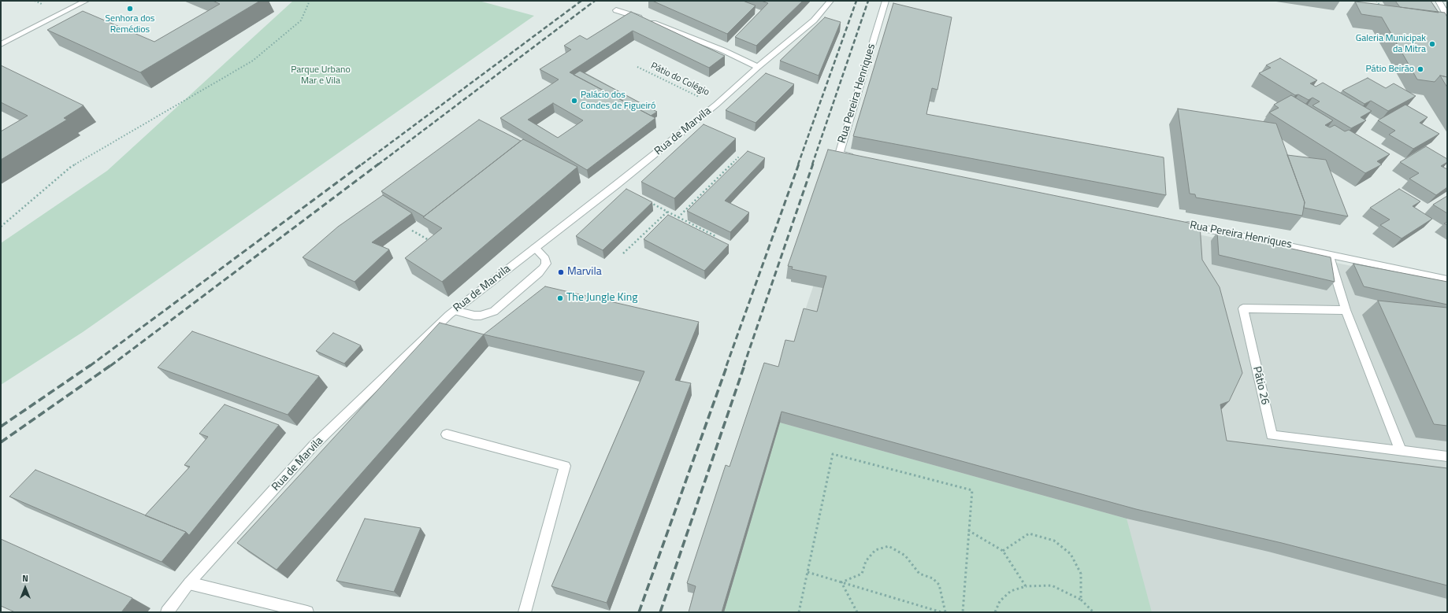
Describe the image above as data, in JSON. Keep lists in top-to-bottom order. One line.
{"streets":{"street":["Rua Pereira Henriques","Rua de Marvila","Pátio 26"],"path":["Pátio do Colégio"]},"crossings":[["Pátio do Colégio","Rua de Marvila"]],"parks":["Parque Urbano Mar e Vila"],"places":["Senhora dos Remédios","Galeria Municipak da Mitra","Pátio Beirão","Palácio dos Condes de Figueiró","Marvila","The Jungle King"],"north":"top"}
